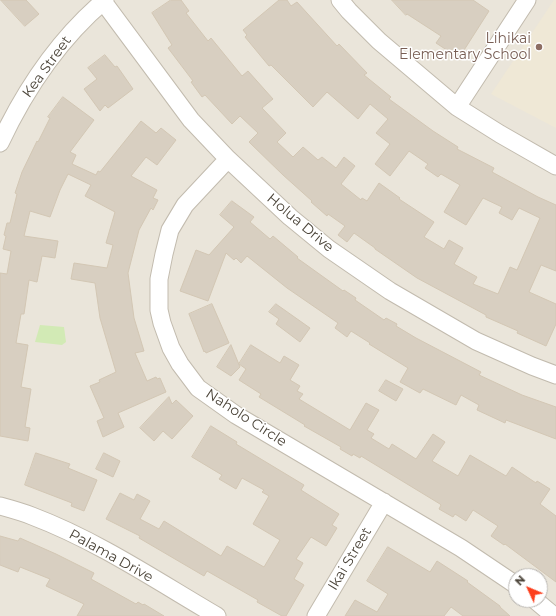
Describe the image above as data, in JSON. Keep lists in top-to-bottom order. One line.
{"streets":{"street":["Kea Street","Holua Drive","Naholo Circle","Palama Drive","Ikai Street"]},"crossings":[["Kea Street","Holua Drive"],["Holua Drive","Naholo Circle"],["Naholo Circle","Ikai Street"]],"places":["Lihikai Elementary School"],"north":"top left"}
